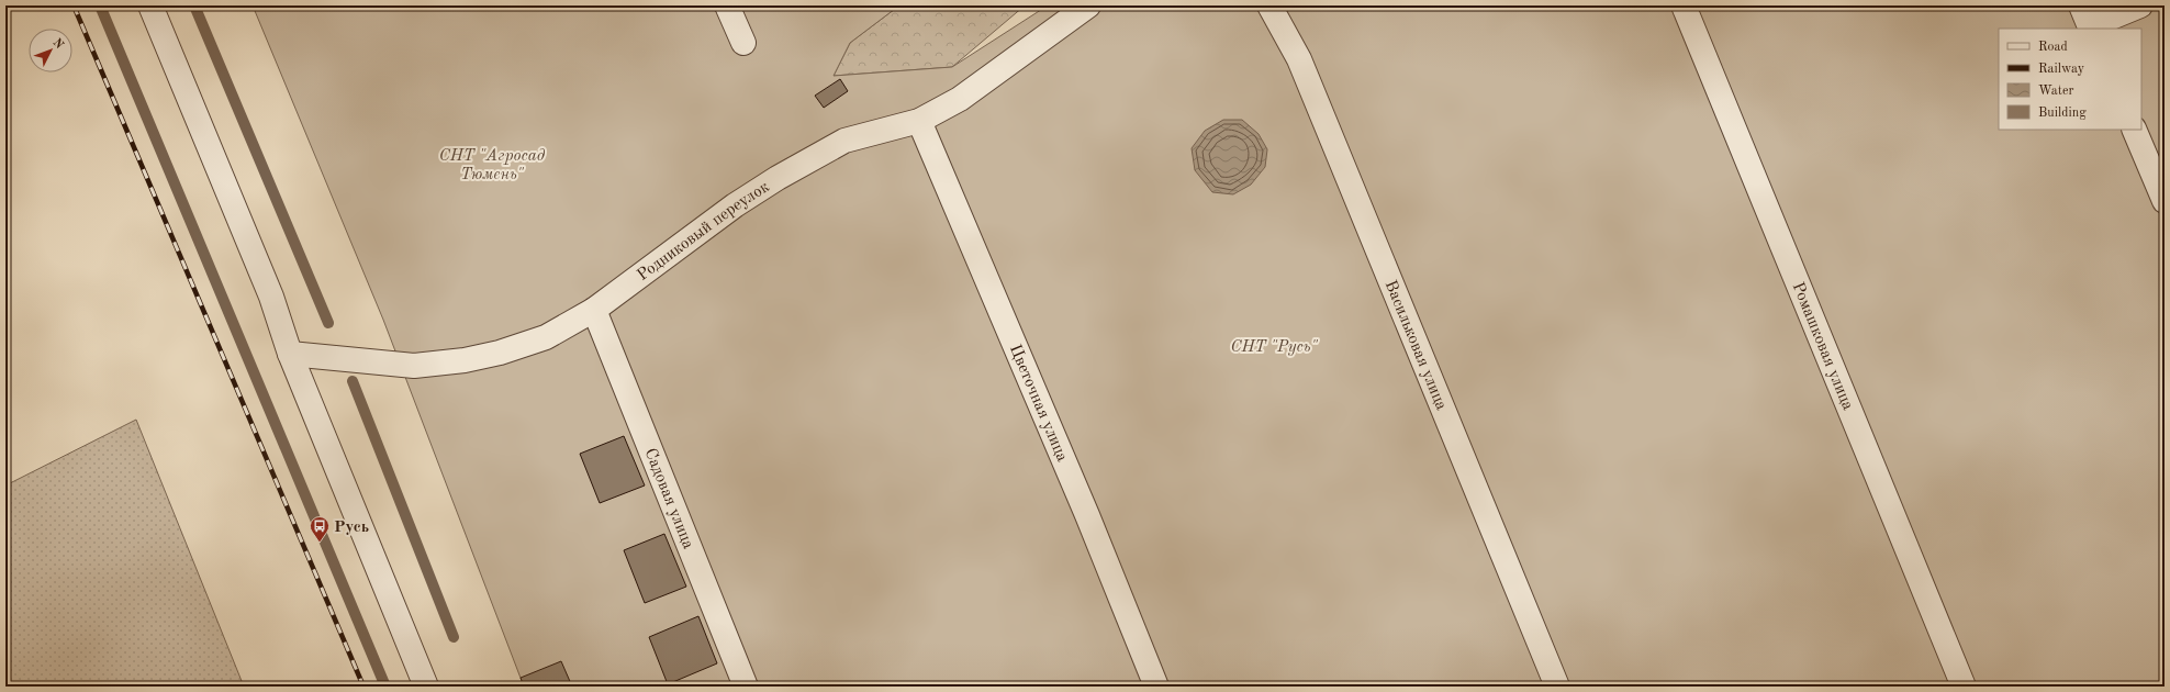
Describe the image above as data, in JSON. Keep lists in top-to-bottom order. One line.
{"streets":{"street":["Родниковый переулок","Васильковая улица","Ромашковая улица","Цветочная улица","Садовая улица"]},"crossings":[["Родниковый переулок","Цветочная улица"],["Родниковый переулок","Садовая улица"]],"parks":["СНТ \"Агросад Тюмень\"","СНТ \"Русь\""],"places":{"bus stop":["Русь"]},"legend":["Road","Railway","Water","Building"],"north":"top right"}
